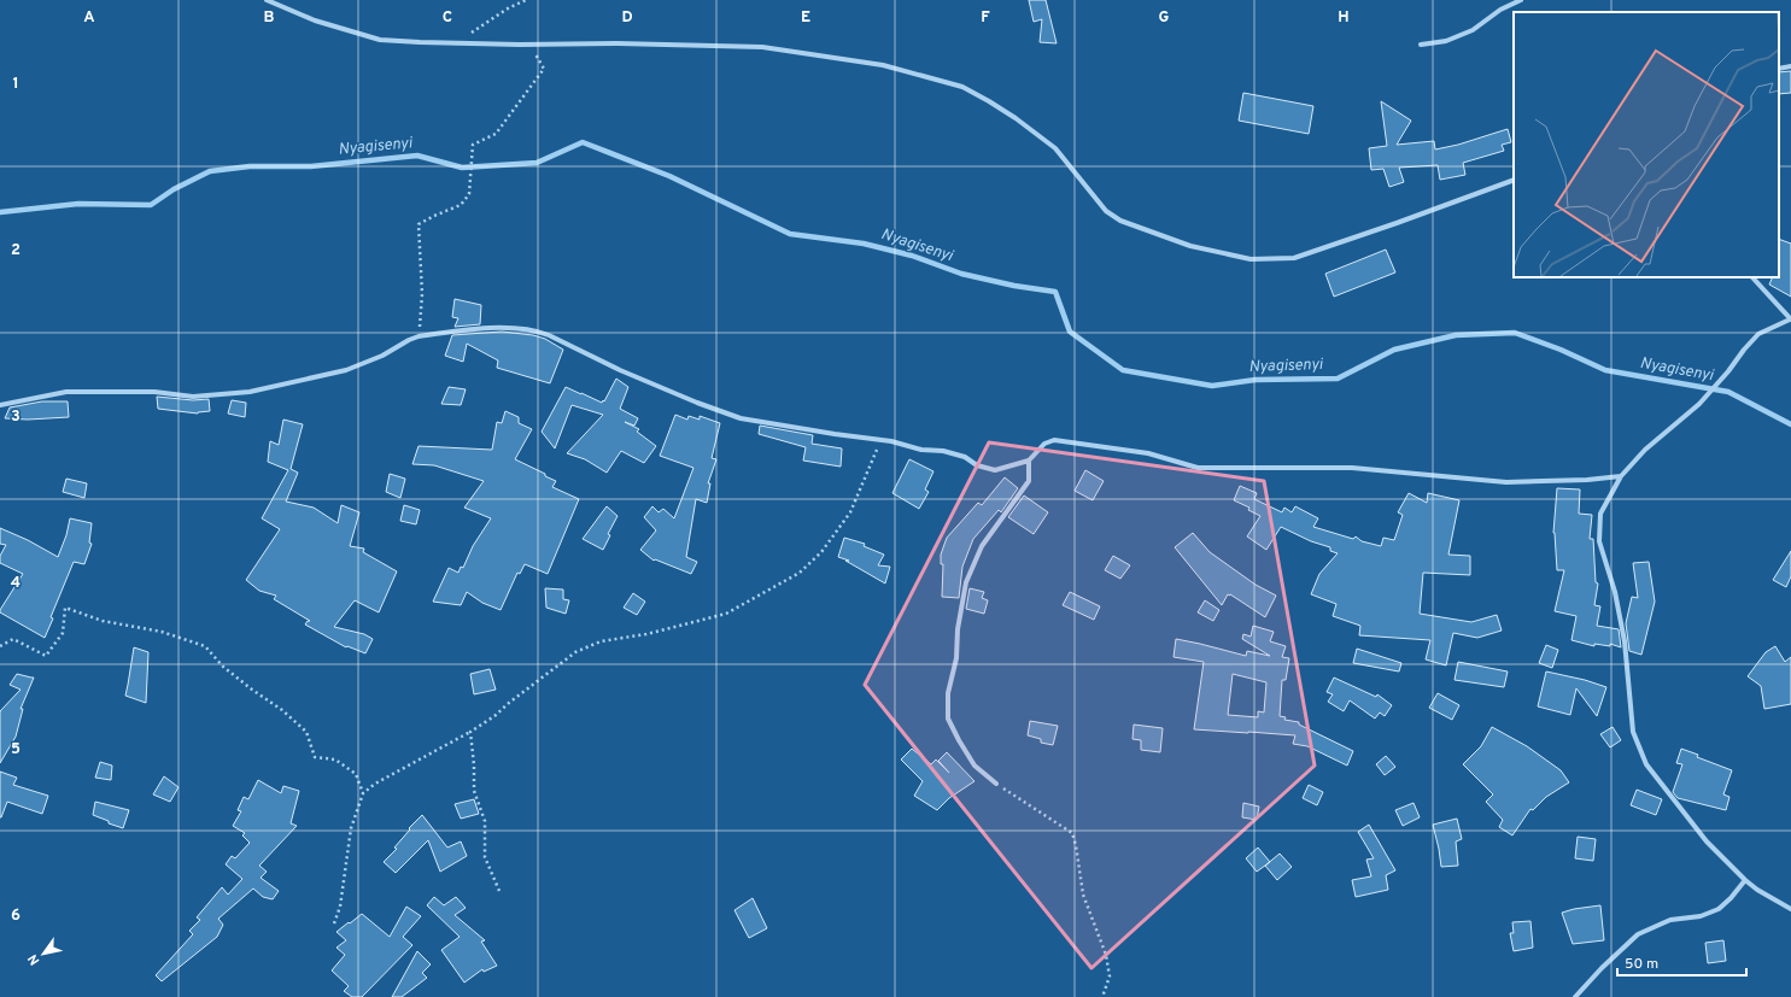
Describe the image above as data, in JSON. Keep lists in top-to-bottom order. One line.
{"water":["Nyagisenyi"],"scale_bar":"50 m","north":"bottom left","grid":{"columns":["A","B","C","D","E","F","G","H"],"rows":["1","2","3","4","5","6"]}}
